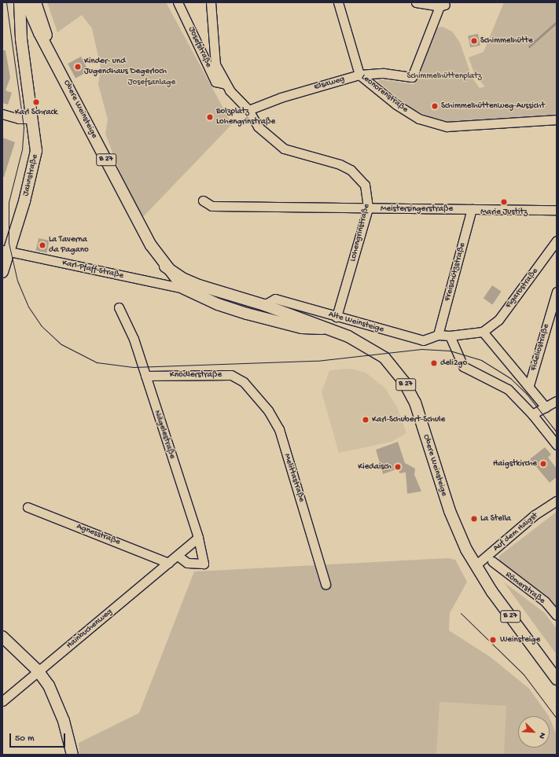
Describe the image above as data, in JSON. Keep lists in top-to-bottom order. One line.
{"streets":{"main road":["Obere Weinsteige","B 27","Jahnstraße"],"street":["Josefstraße","Elsaweg","Leonorenstraße","Meistersingerstraße","Lohengrinstraße","Karl-Pfaff-Straße","Freischützstraße","Figarostraße","Alte Weinsteige","Fideliostraße","Knödlerstraße","Nägelestraße","Melittastraße","Auf dem Haigst","Agnesstraße","Römerstraße","Hainbuchenweg"]},"crossings":[["Josefstraße","Lohengrinstraße"],["Elsaweg","Leonorenstraße"],["Elsaweg","Lohengrinstraße"],["Obere Weinsteige","B 27"],["Obere Weinsteige","Karl-Pfaff-Straße"],["Obere Weinsteige","Alte Weinsteige"],["Obere Weinsteige","Auf dem Haigst"],["B 27","Jahnstraße"],["B 27","Auf dem Haigst"],["Jahnstraße","Karl-Pfaff-Straße"],["Meistersingerstraße","Lohengrinstraße"],["Meistersingerstraße","Freischützstraße"],["Lohengrinstraße","Alte Weinsteige"],["Freischützstraße","Alte Weinsteige"],["Figarostraße","Alte Weinsteige"],["Knödlerstraße","Nägelestraße"],["Knödlerstraße","Melittastraße"],["Nägelestraße","Hainbuchenweg"],["Agnesstraße","Hainbuchenweg"]],"parks":["Schimmelhüttenplatz","Josefsanlage"],"places":["Schimmelhütte","Kinder- und Jugendhaus Degerloch","Karl Schrack","Schimmelhüttenweg-Aussicht","Bolzplatz Lohengrinstraße","Marie Justitz","La Taverna da Pagano","deli2go","Karl-Schubert-Schule","Haigstkirche","Kiedaisch","La Stella","Weinsteige"],"scale_bar":"50 m","north":"bottom right"}
